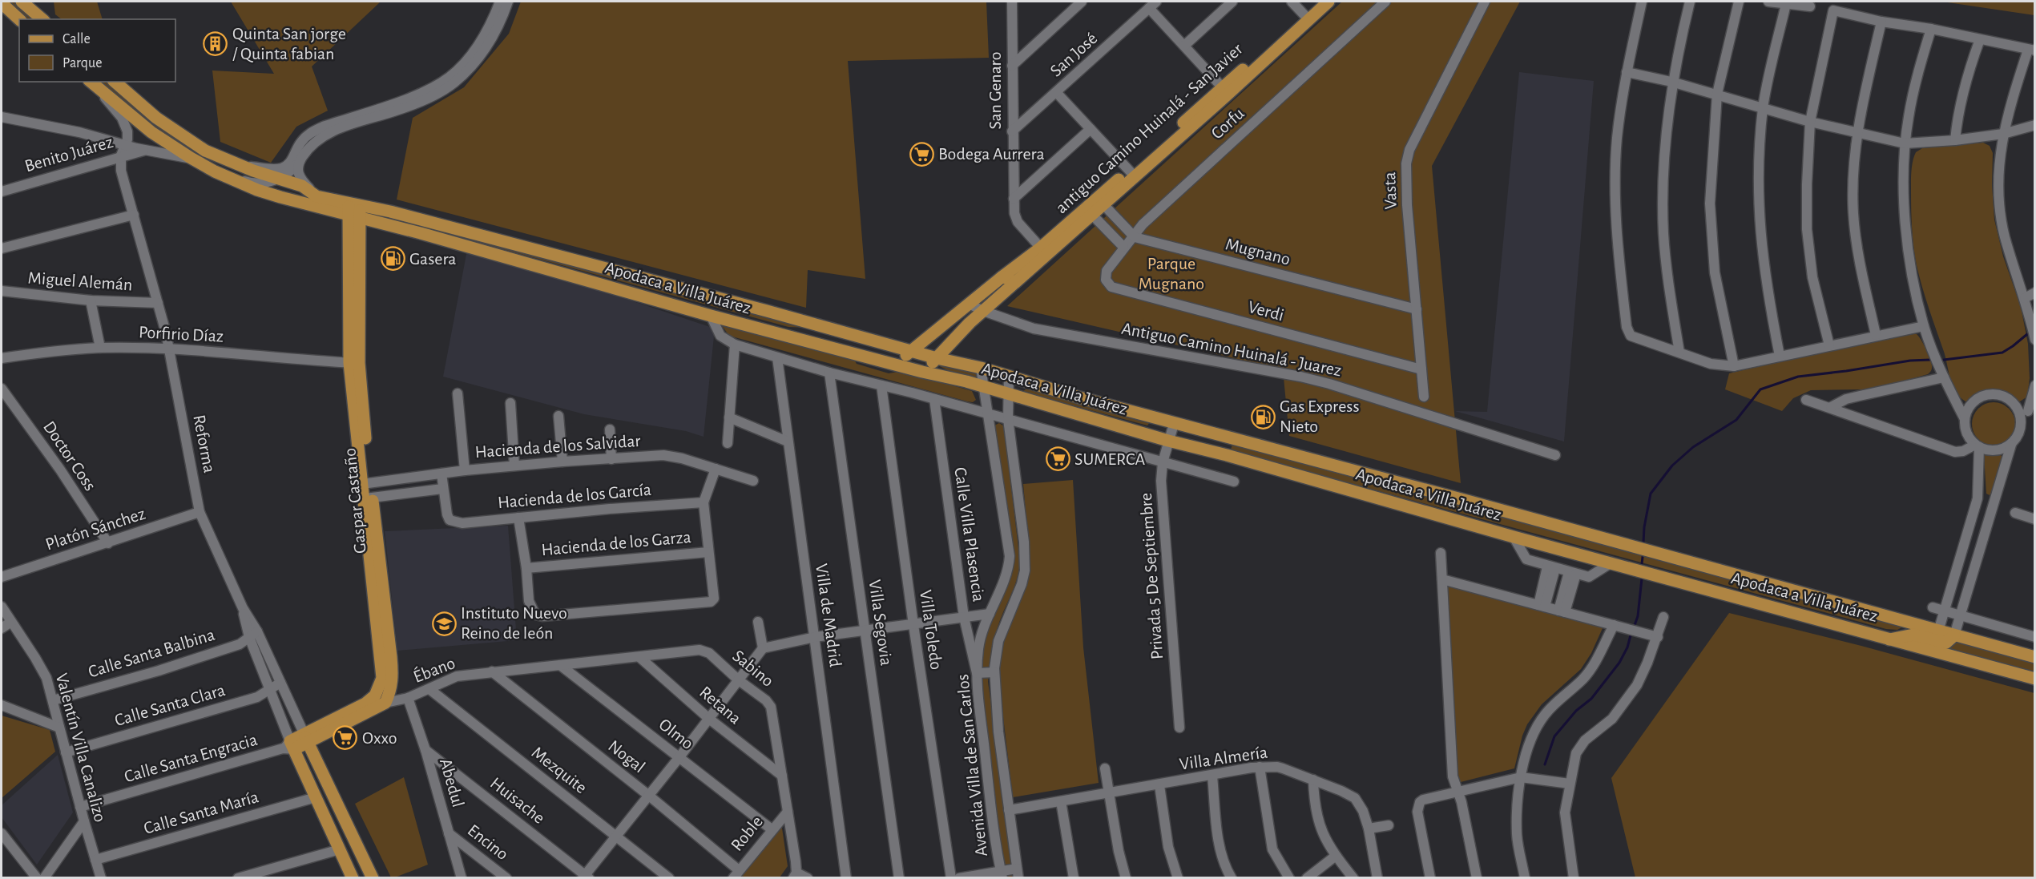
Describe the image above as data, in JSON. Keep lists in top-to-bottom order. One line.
{"streets":{"main road":["antiguo Camino Huinalá - San Javier","Apodaca a Villa Juárez","Gaspar Castaño"],"street":["San José","San Genaro","Corfu","Benito Juárez","Vasta","Mugnano","Miguel Alemán","Verdi","Porfirio Díaz","Antiguo Camino Huinalá - Juarez","Reforma","Hacienda de los Salvidar","Doctor Coss","Hacienda de los García","Platón Sánchez","Calle Villa Plasencia","Hacienda de los Garza","Privada 5 De Septiembre","Villa de Madrid","Villa Segovia","Villa Toledo","Calle Santa Balbina","Sabino","Ébano","Calle Santa Clara","Retana","Olmo","Valentín Villa Canalizo","Nogal","Calle Santa Engracia","Villa Almería","Avenida Villa de San Carlos","Mezquite","Abedul","Huisache","Calle Santa María","Roble","Encino"]},"crossings":[["San José","San Genaro"],["San Genaro","antiguo Camino Huinalá - San Javier"],["Corfu","Mugnano"],["Corfu","Verdi"],["antiguo Camino Huinalá - San Javier","Apodaca a Villa Juárez"],["antiguo Camino Huinalá - San Javier","Antiguo Camino Huinalá - Juarez"],["Benito Juárez","Reforma"],["Vasta","Mugnano"],["Vasta","Verdi"],["Miguel Alemán","Reforma"],["Apodaca a Villa Juárez","Reforma"],["Apodaca a Villa Juárez","Gaspar Castaño"],["Apodaca a Villa Juárez","Privada 5 De Septiembre"],["Apodaca a Villa Juárez","Avenida Villa de San Carlos"],["Porfirio Díaz","Reforma"],["Porfirio Díaz","Gaspar Castaño"],["Reforma","Platón Sánchez"],["Reforma","Calle Santa Balbina"],["Hacienda de los Salvidar","Gaspar Castaño"],["Doctor Coss","Platón Sánchez"],["Gaspar Castaño","Ébano"],["Gaspar Castaño","Calle Santa Engracia"],["Calle Villa Plasencia","Avenida Villa de San Carlos"],["Calle Santa Balbina","Valentín Villa Canalizo"],["Sabino","Ébano"],["Sabino","Retana"],["Sabino","Roble"],["Ébano","Retana"],["Ébano","Olmo"],["Ébano","Nogal"],["Ébano","Mezquite"],["Ébano","Abedul"],["Calle Santa Clara","Valentín Villa Canalizo"],["Olmo","Roble"],["Valentín Villa Canalizo","Calle Santa Engracia"],["Valentín Villa Canalizo","Calle Santa María"],["Nogal","Roble"],["Villa Almería","Avenida Villa de San Carlos"],["Abedul","Huisache"],["Abedul","Encino"]],"parks":["Parque Mugnano"],"places":{"building":["Quinta San jorge / Quinta fabian"],"supermarket":["Bodega Aurrera","SUMERCA","Oxxo"],"fuel station":["Gasera","Gas Express Nieto"],"school or university":["Instituto Nuevo Reino de león"]},"legend":["Calle","Parque"]}
